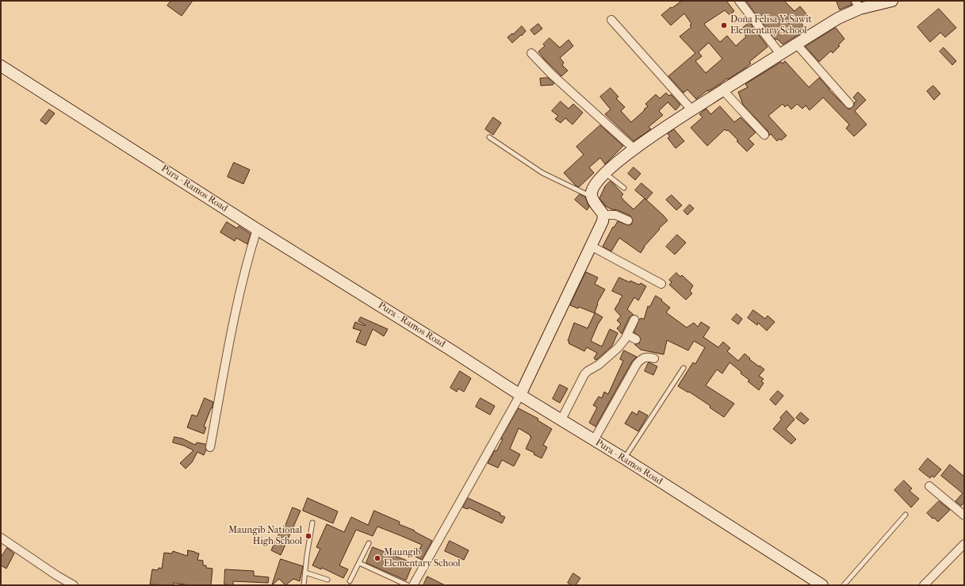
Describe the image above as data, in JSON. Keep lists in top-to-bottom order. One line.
{"streets":{"main road":["Pura - Ramos Road"]},"places":["Doña Felisa Y. Sawit Elementary School","Maungib National High School","Maungib Elementary School"]}
